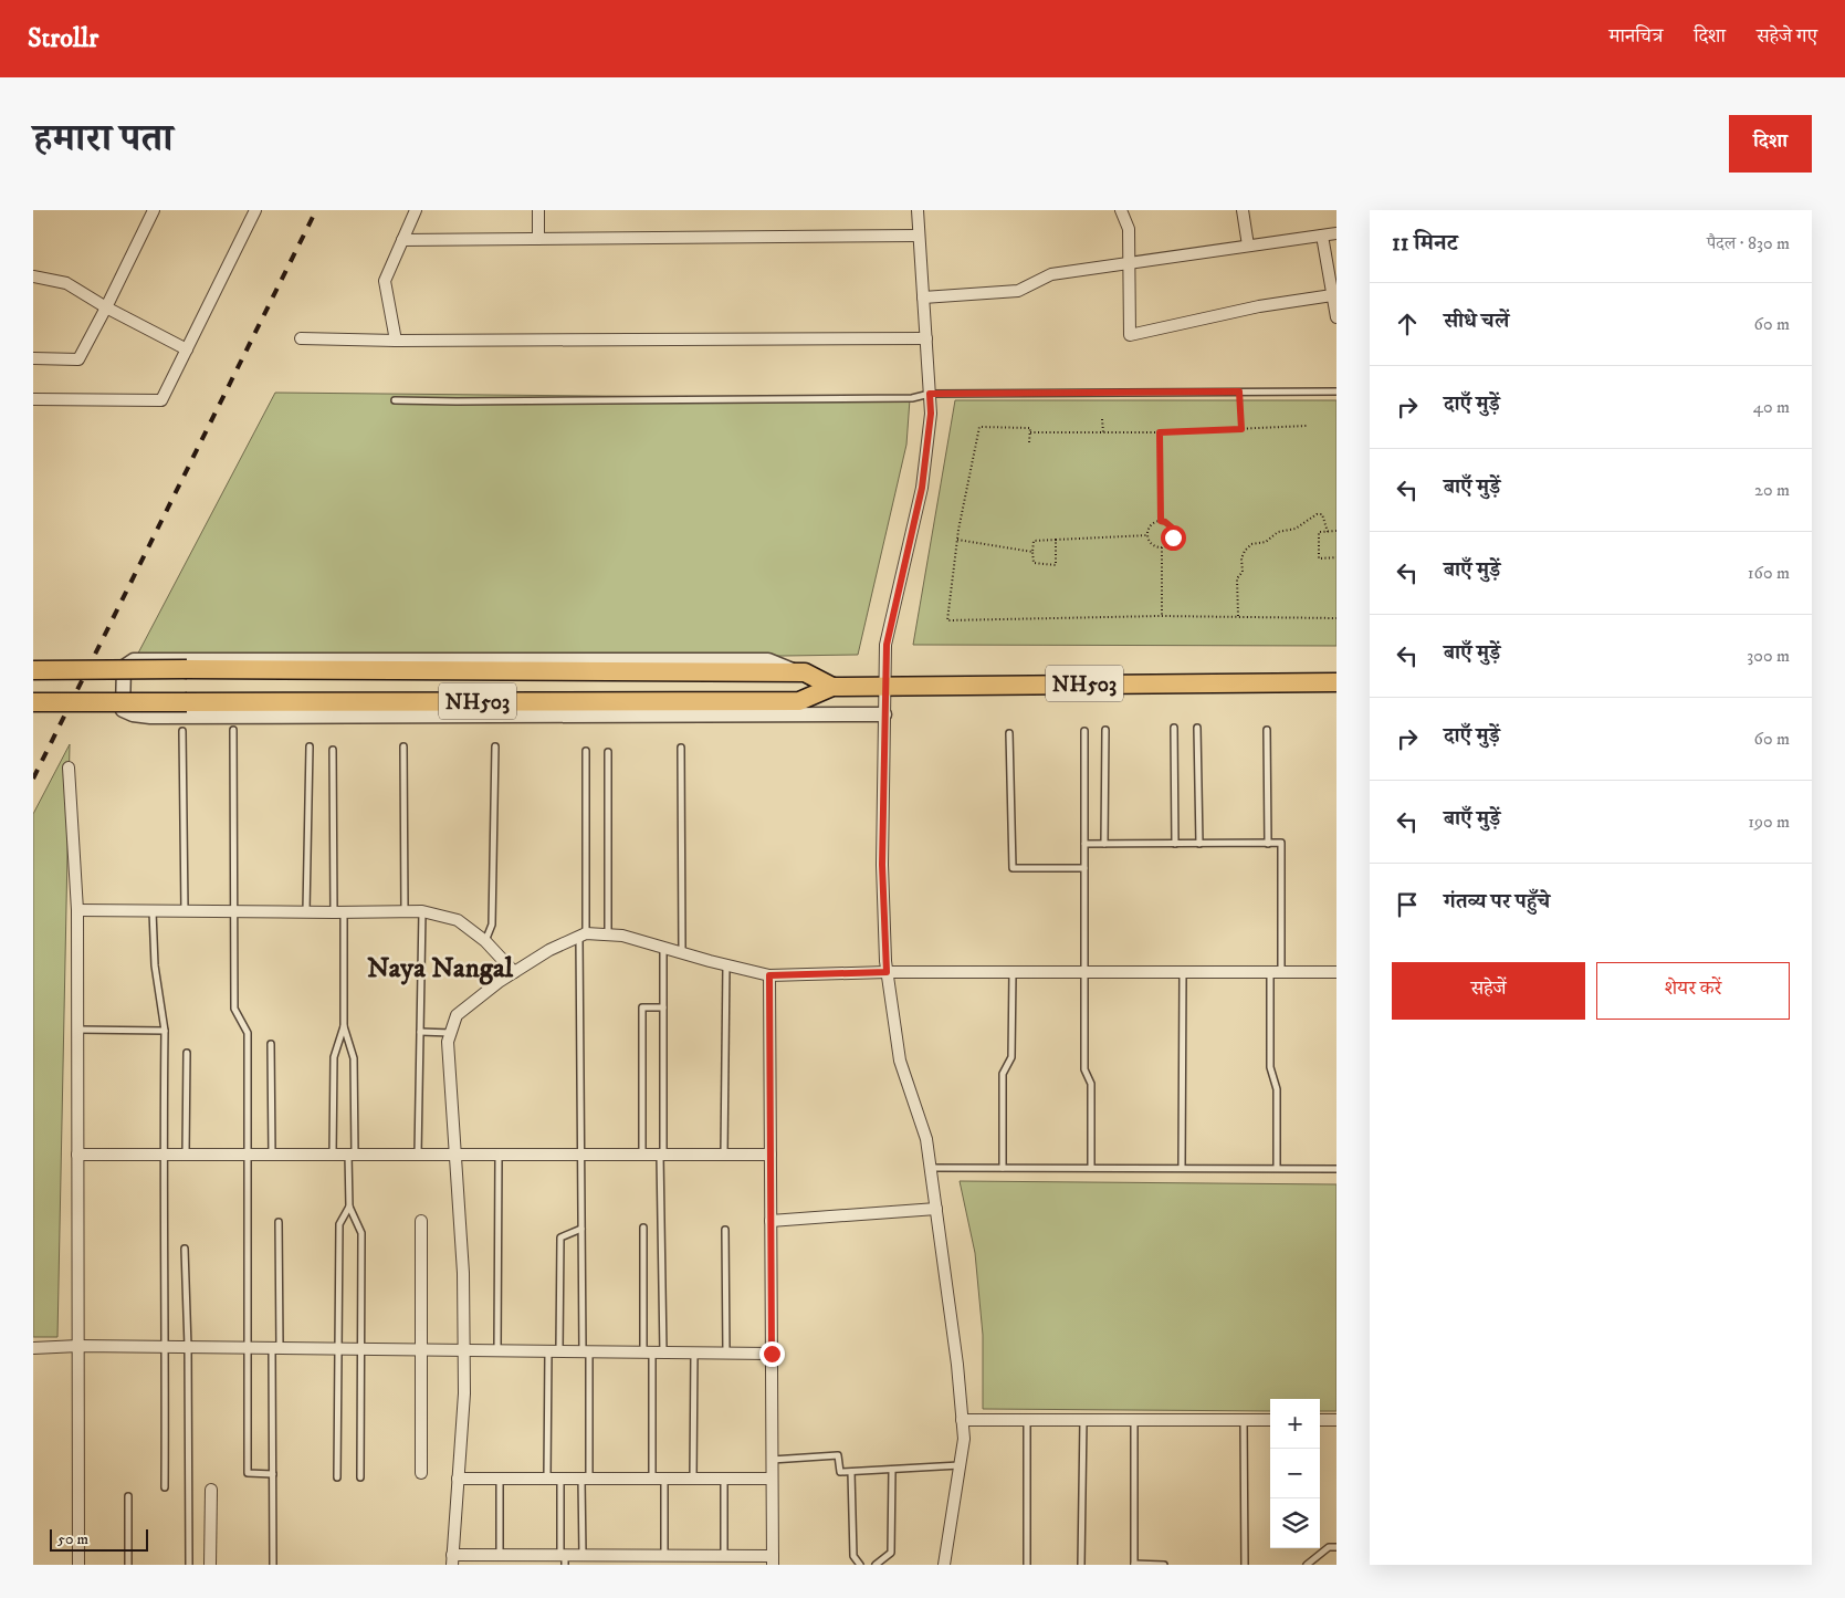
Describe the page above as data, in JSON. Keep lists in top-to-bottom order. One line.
{"streets":{"highway":["NH503"]},"districts":["Naya Nangal"],"scale_bar":"50 m","page":{"header":"Strollr","nav":["मानचित्र","दिशा","सहेजे गए"],"title":"हमारा पता","buttons":["दिशा",["सहेजें","शेयर करें"]],"heading":["11 मिनट","पैदल · 830 m"],"list":[["सीधे चलें","60 m"],["दाएँ मुड़ें","40 m"],["बाएँ मुड़ें","20 m"],["बाएँ मुड़ें","160 m"],["बाएँ मुड़ें","300 m"],["दाएँ मुड़ें","60 m"],["बाएँ मुड़ें","190 m"],"गंतव्य पर पहुँचे"],"map_buttons":["+","−"],"scale":"50 m"}}
